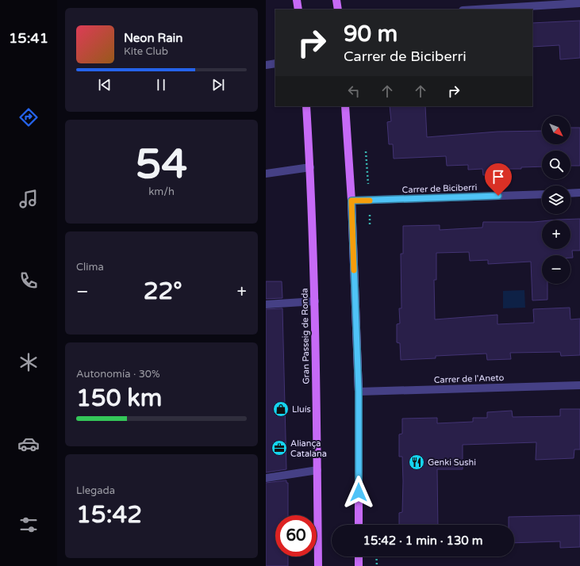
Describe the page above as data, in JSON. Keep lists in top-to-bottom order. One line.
{"streets":{"main road":["Gran Passeig de Ronda"],"street":["Carrer de Biciberri","Carrer de l'Aneto"]},"places":{"shop":["Lluís"],"office":["Aliança Catalana"],"restaurant":["Genki Sushi"]},"north":"bottom right","page":{"tabs":"15:41","turn":["90 m","Carrer de Biciberri"],"song":["Neon Rain","Kite Club"],"map_buttons":["+","−"],"tile":[["54","km/h"],"Clima",["Autonomía · 30%","150 km"],["Llegada","15:42"]],"heat":["−","22°","+"],"limit":"60","trip":"15:42 · 1 min · 130 m"}}
